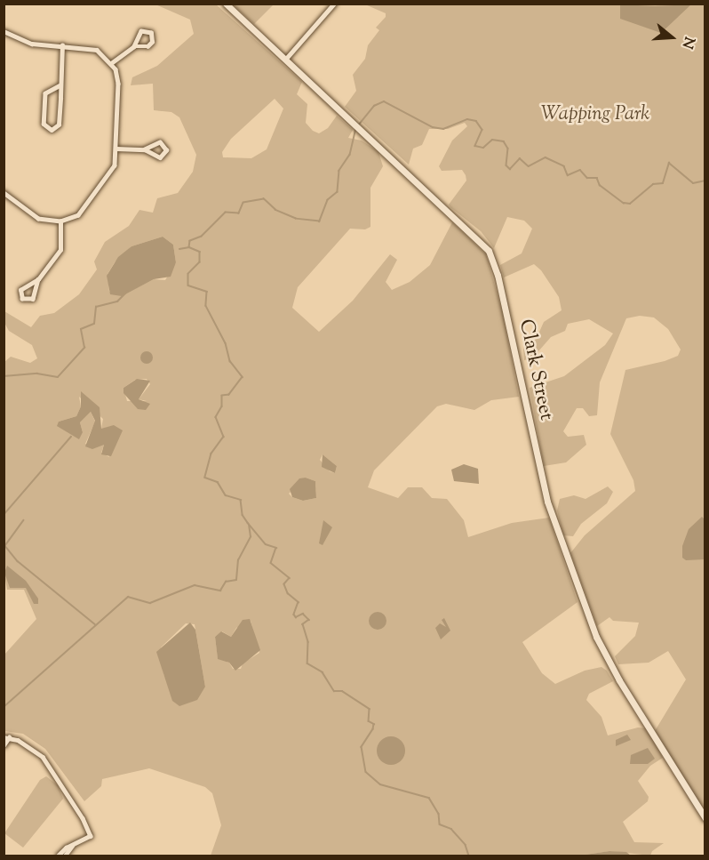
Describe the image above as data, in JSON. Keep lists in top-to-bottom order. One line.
{"streets":{"main road":["Clark Street"]},"parks":["Wapping Park"],"north":"right"}
